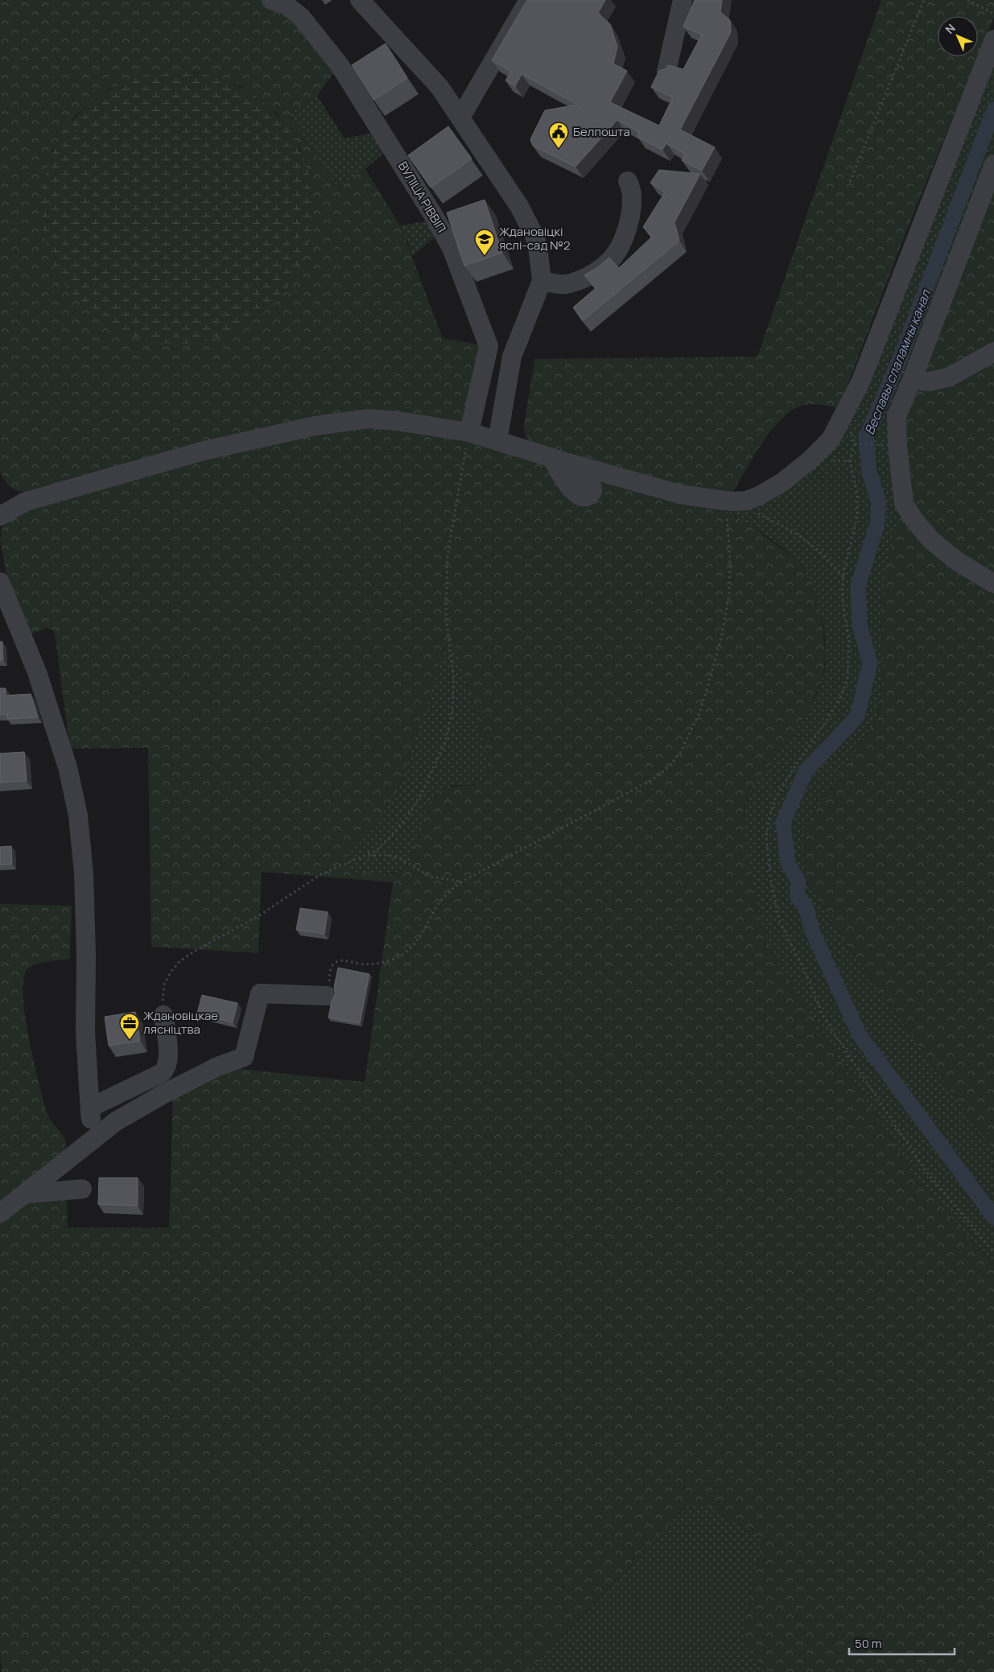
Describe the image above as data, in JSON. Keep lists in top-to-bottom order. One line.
{"streets":{"street":["ВУЛІЦА РІВВІП"]},"water":["Веславы слаламны канал"],"places":{"public building":["Белпошта"],"school or university":["Ждановіцкі яслі-сад №2"],"office":["Ждановіцкае лясніцтва"]},"scale_bar":"50 m","north":"top left"}
